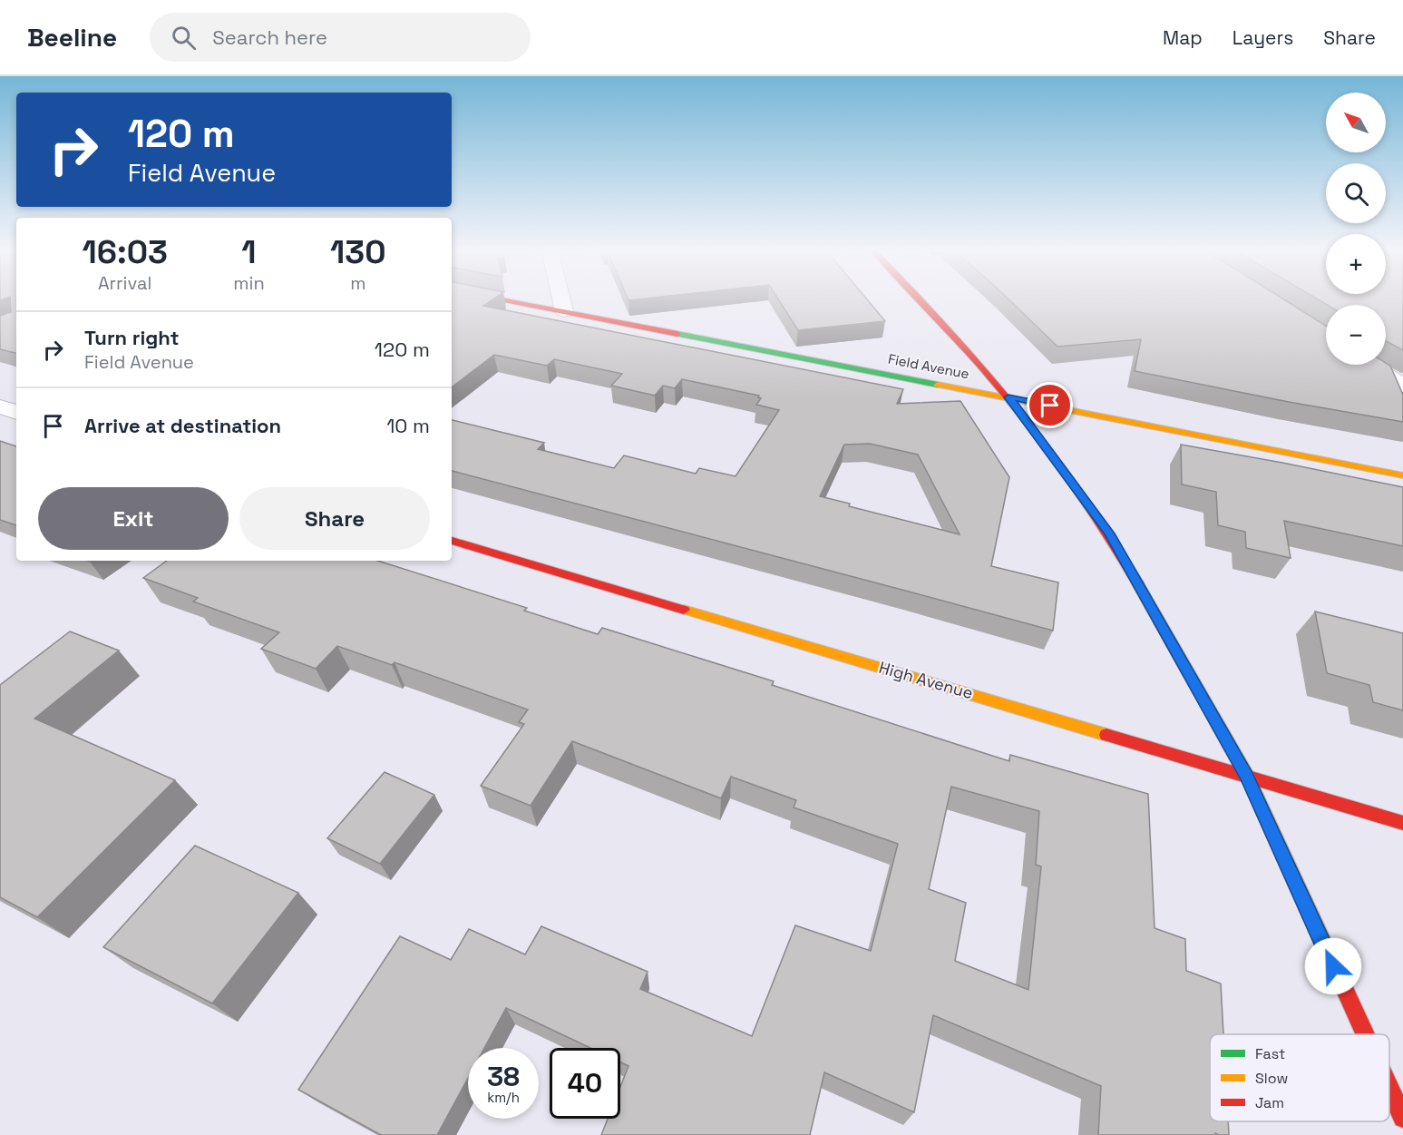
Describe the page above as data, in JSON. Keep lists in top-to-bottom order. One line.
{"streets":{"street":["Field Avenue","High Avenue"]},"legend":["Fast","Slow","Jam"],"north":"top left","page":{"header":"Beeline","search":"Search here","nav":["Map","Layers","Share"],"map_buttons":["+","−"],"turn":["120 m","Field Avenue"],"eta":["16:03","Arrival","1","min","130","m"],"list":[{"name":"Turn right","note":"Field Avenue","value":"120 m"},{"name":"Arrive at destination","value":"10 m"}],"buttons":["Exit","Share"],"speed":"38 km/h","limit":"40"}}
